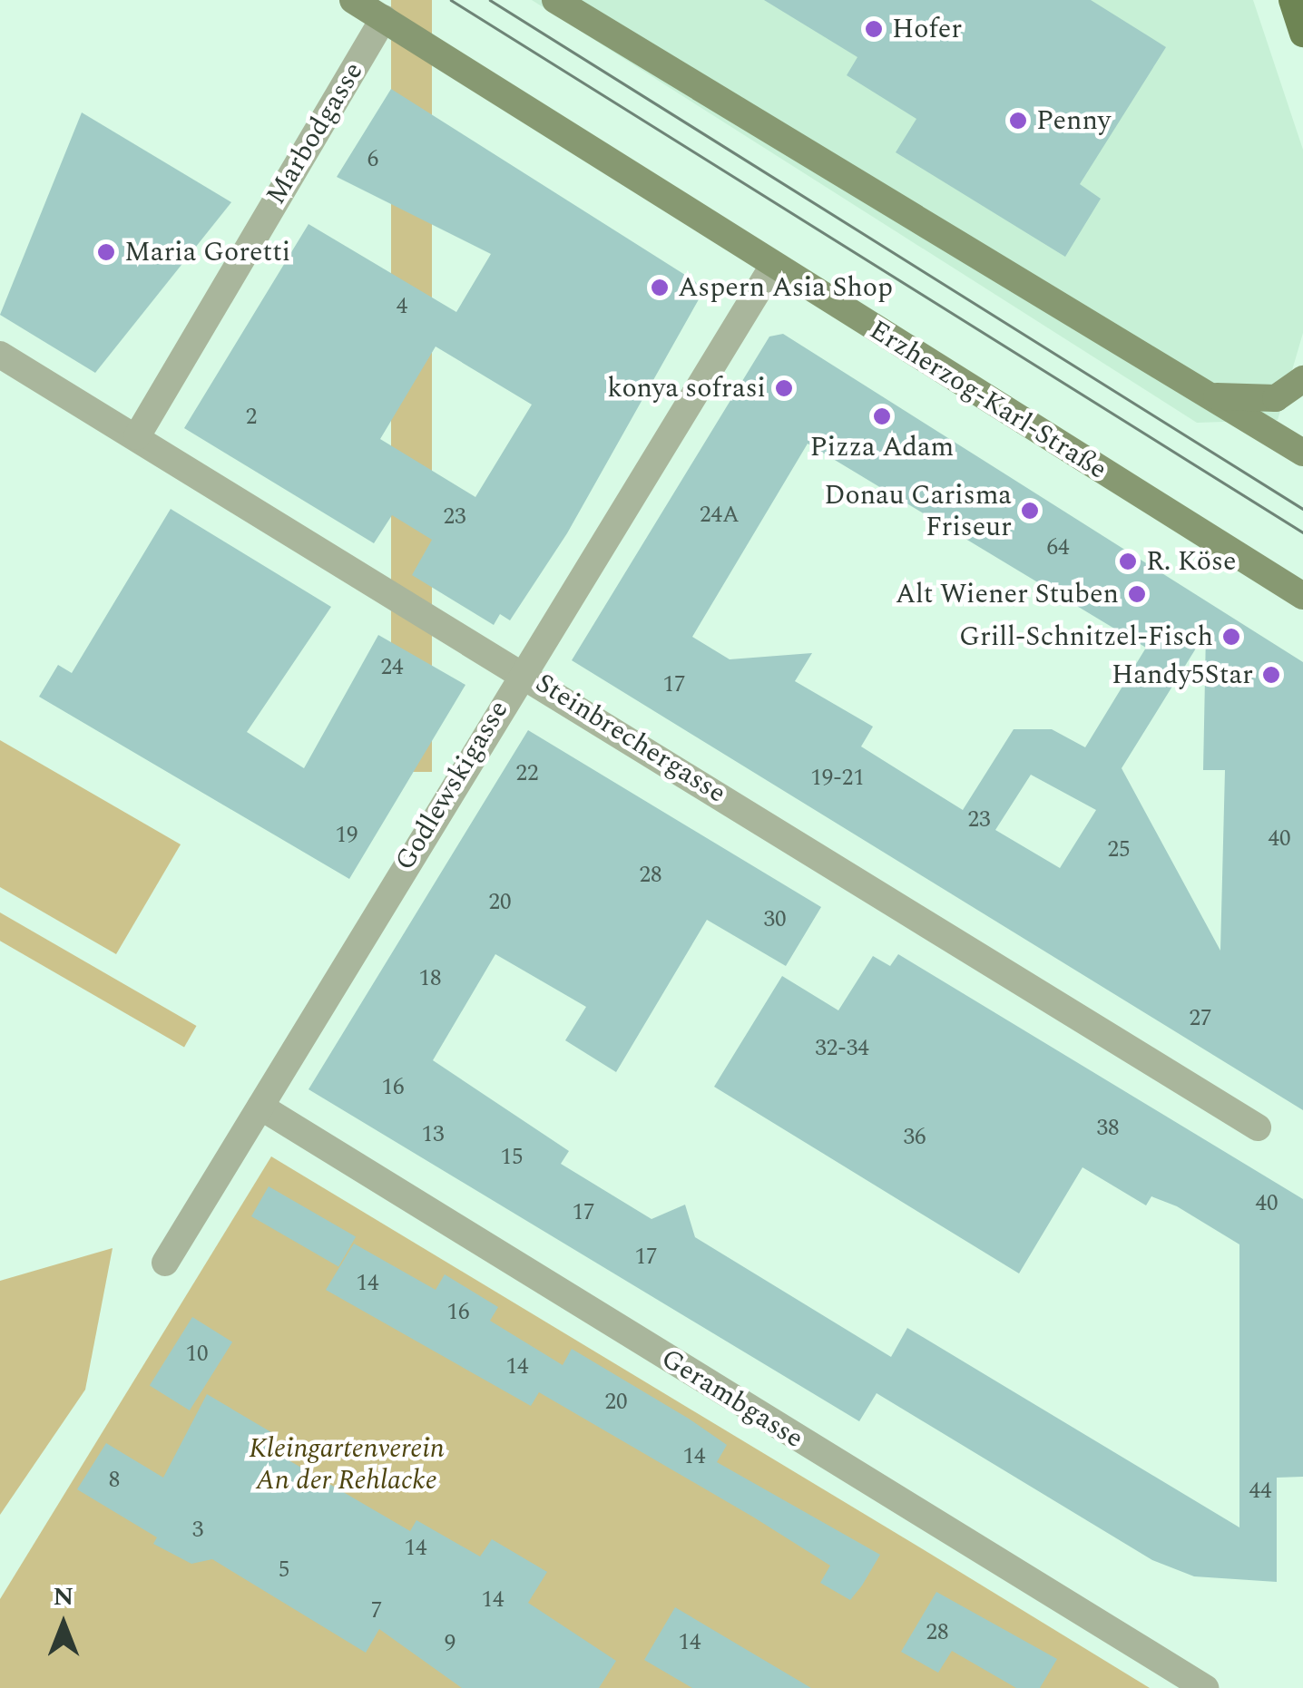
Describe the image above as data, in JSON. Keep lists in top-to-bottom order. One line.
{"streets":{"main road":["Erzherzog-Karl-Straße"],"street":["Marbodgasse","Steinbrechergasse","Godlewskigasse","Gerambgasse"]},"crossings":[["Marbodgasse","Erzherzog-Karl-Straße"],["Marbodgasse","Steinbrechergasse"],["Erzherzog-Karl-Straße","Godlewskigasse"],["Steinbrechergasse","Godlewskigasse"],["Godlewskigasse","Gerambgasse"]],"parks":["Kleingartenverein An der Rehlacke"],"places":["Hofer","Penny","Maria Goretti","Aspern Asia Shop","konya sofrasi","Pizza Adam","Donau Carisma Friseur","R. Köse","Alt Wiener Stuben","Grill-Schnitzel-Fisch","Handy5Star"],"house_numbers":["6","4","2","24A","23","64","24","17","22","19-21","23","19","40","25","28","20","30","18","27","32-34","16","38","13","36","15","40","17","17","14","16","10","14","20","14","8","44","3","14","5","14","7","28","14","9"],"north":"top"}
